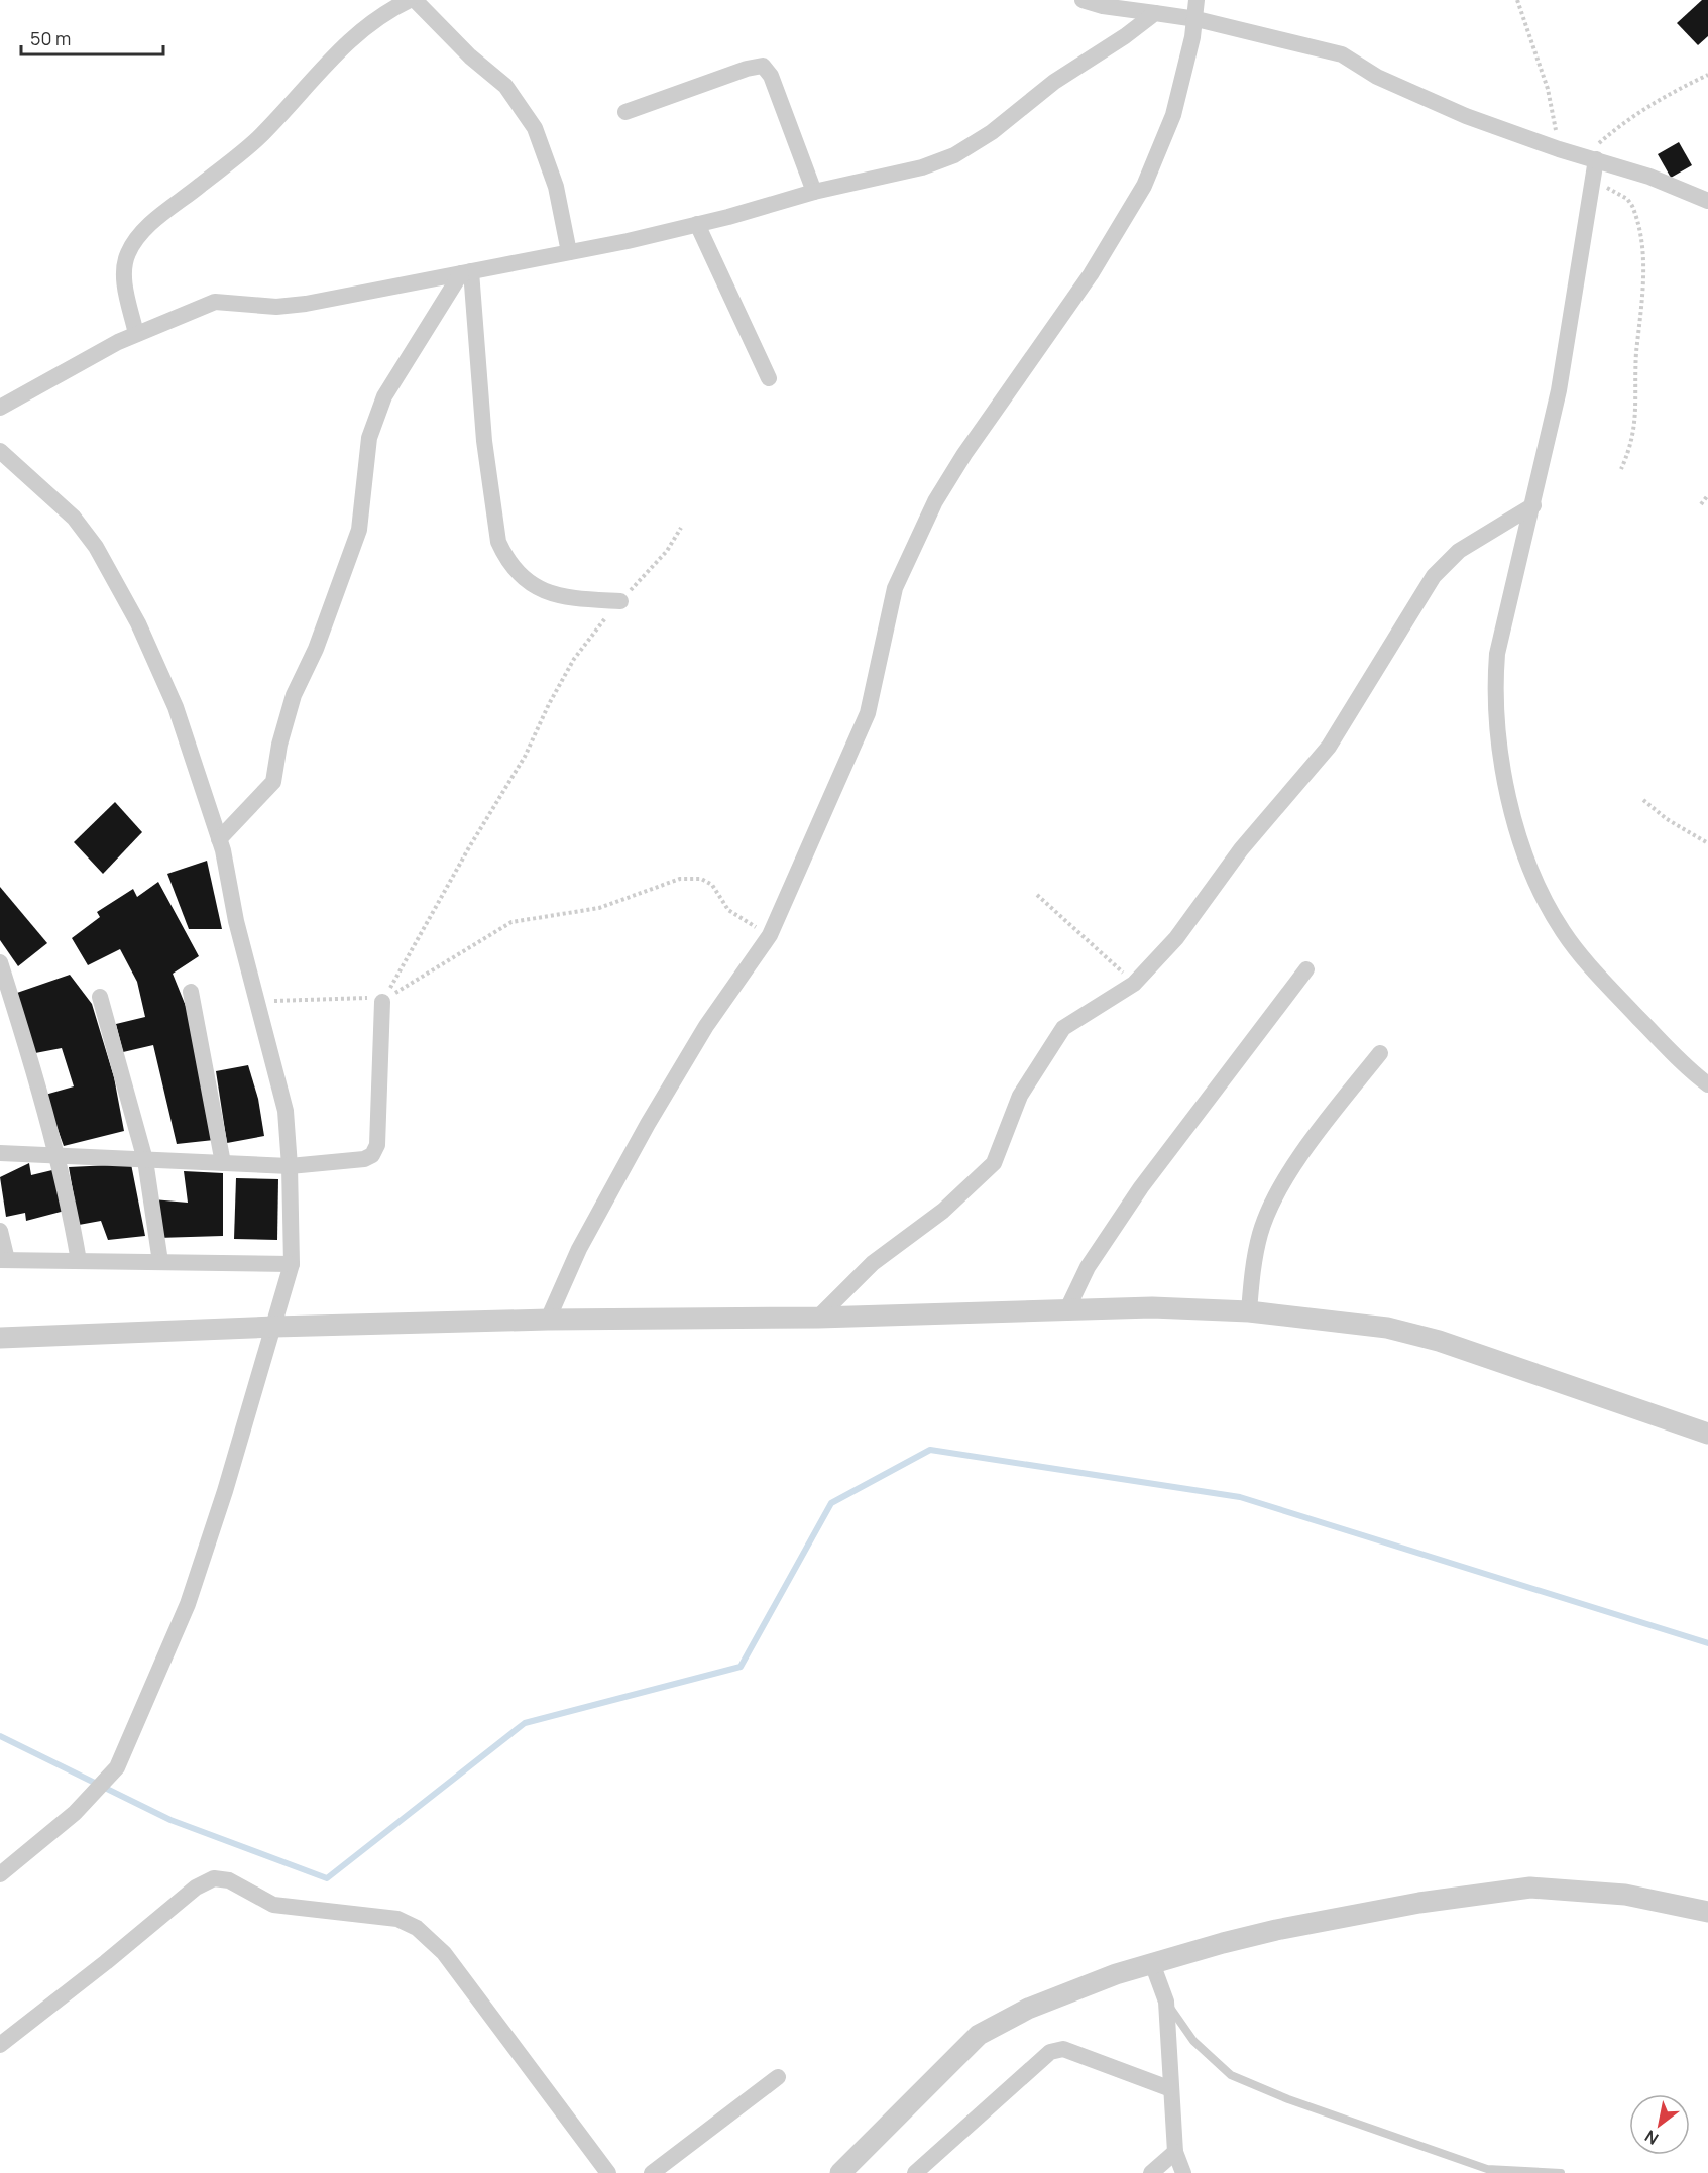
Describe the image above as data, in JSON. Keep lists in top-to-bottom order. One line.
{"scale_bar":"50 m","north":"bottom left"}
